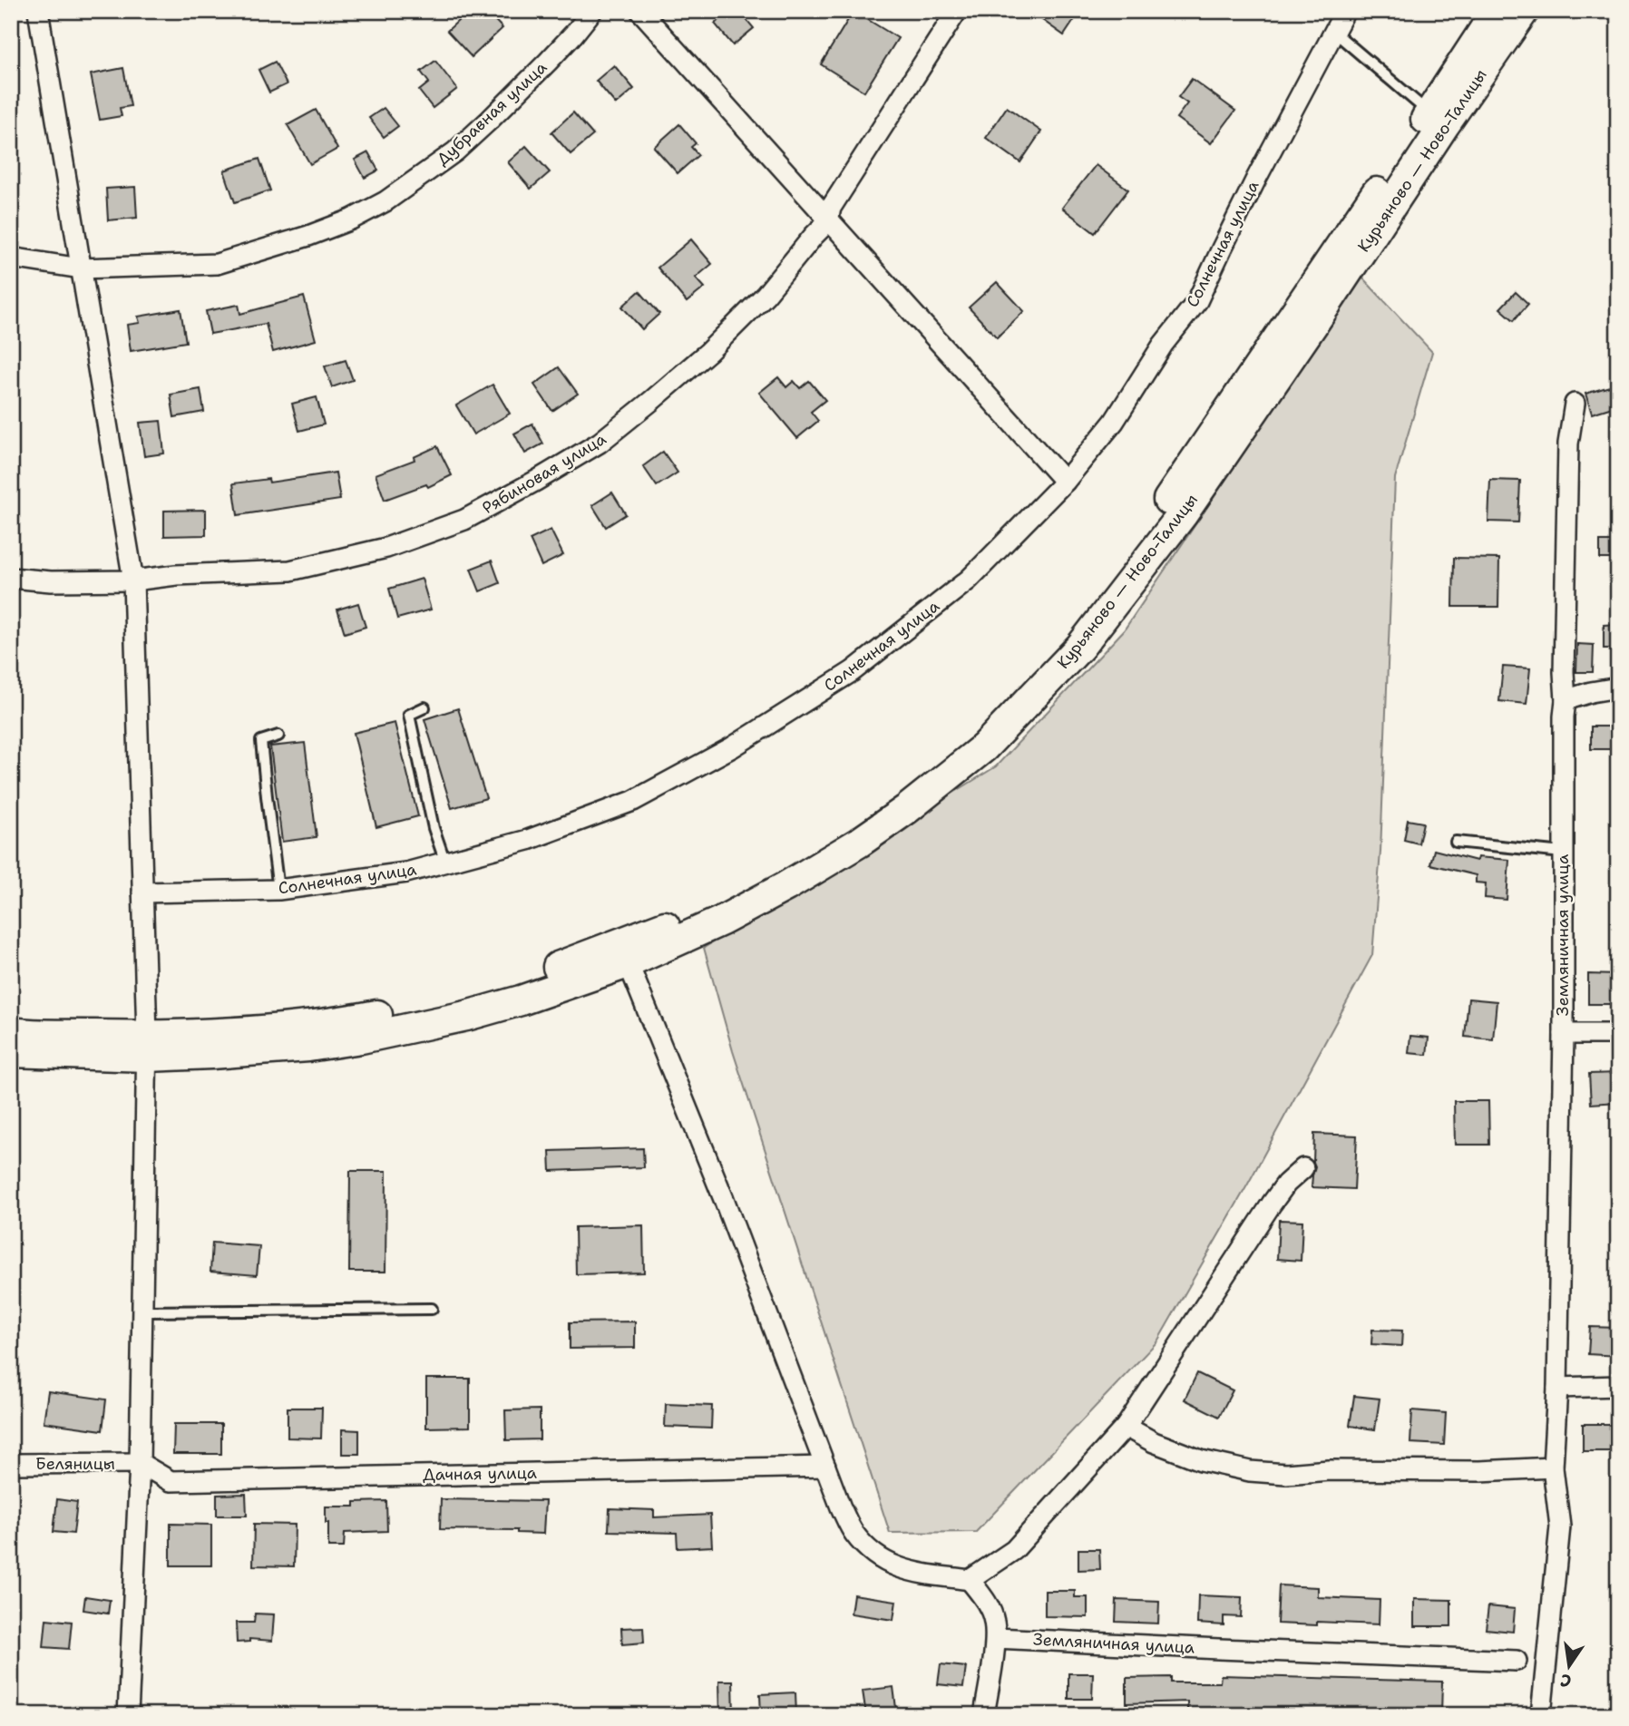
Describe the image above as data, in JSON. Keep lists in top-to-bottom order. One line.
{"streets":{"main road":["Курьяново — Ново-Талицы"],"street":["Дубравная улица","Солнечная улица","Рябиновая улица","Земляничная улица","Беляницы","Дачная улица"]},"crossings":[["Беляницы","Дачная улица"]],"north":"bottom"}
